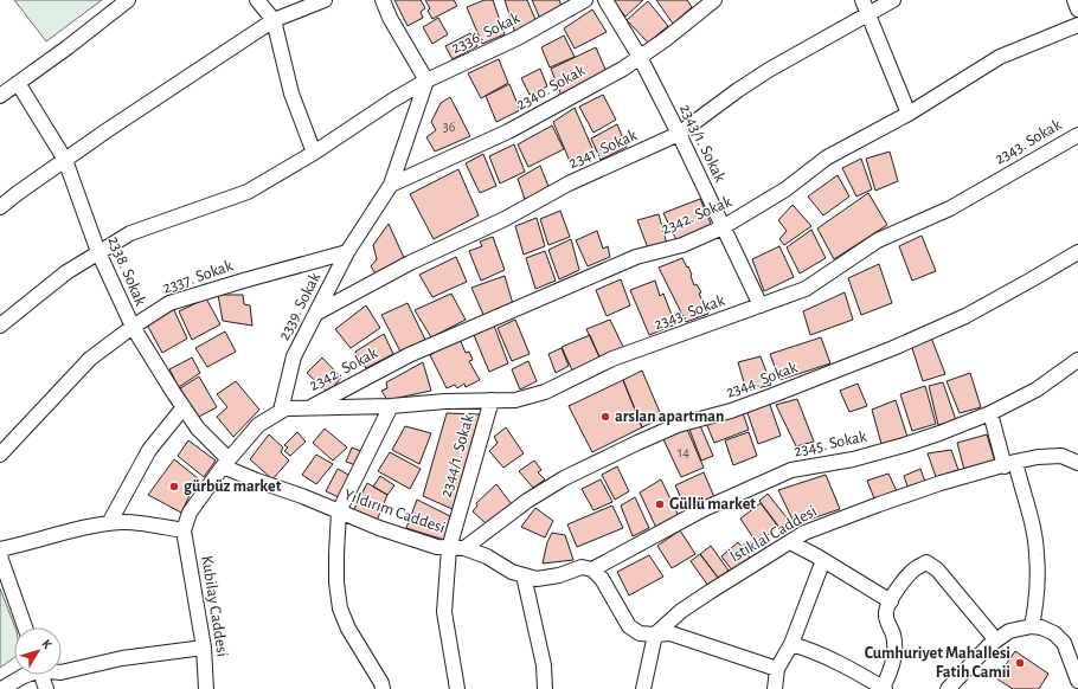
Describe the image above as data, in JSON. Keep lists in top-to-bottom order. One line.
{"streets":{"street":["2336. Sokak","2340. Sokak","2343. Sokak","2343/1. Sokak","2341. Sokak","2342. Sokak","2338. Sokak","2337. Sokak","2339. Sokak","2344. Sokak","2345. Sokak","2344/1. Sokak","Yıldırım Caddesi","İstiklal Caddesi","Kubilay Caddesi"]},"crossings":[["2336. Sokak","2339. Sokak"],["2340. Sokak","2343/1. Sokak"],["2340. Sokak","2339. Sokak"],["2343. Sokak","2343/1. Sokak"],["2343. Sokak","2342. Sokak"],["2343. Sokak","2339. Sokak"],["2343. Sokak","2344/1. Sokak"],["2343/1. Sokak","2341. Sokak"],["2343/1. Sokak","2342. Sokak"],["2341. Sokak","2339. Sokak"],["2338. Sokak","2337. Sokak"],["2338. Sokak","Yıldırım Caddesi"],["2337. Sokak","2339. Sokak"],["2344. Sokak","Yıldırım Caddesi"],["2345. Sokak","Yıldırım Caddesi"],["2344/1. Sokak","Yıldırım Caddesi"]],"places":["arslan apartman","gürbüz market","Güllü market","Cumhuriyet Mahallesi Fatih Camii"],"house_numbers":["36","14"],"north":"top right"}
